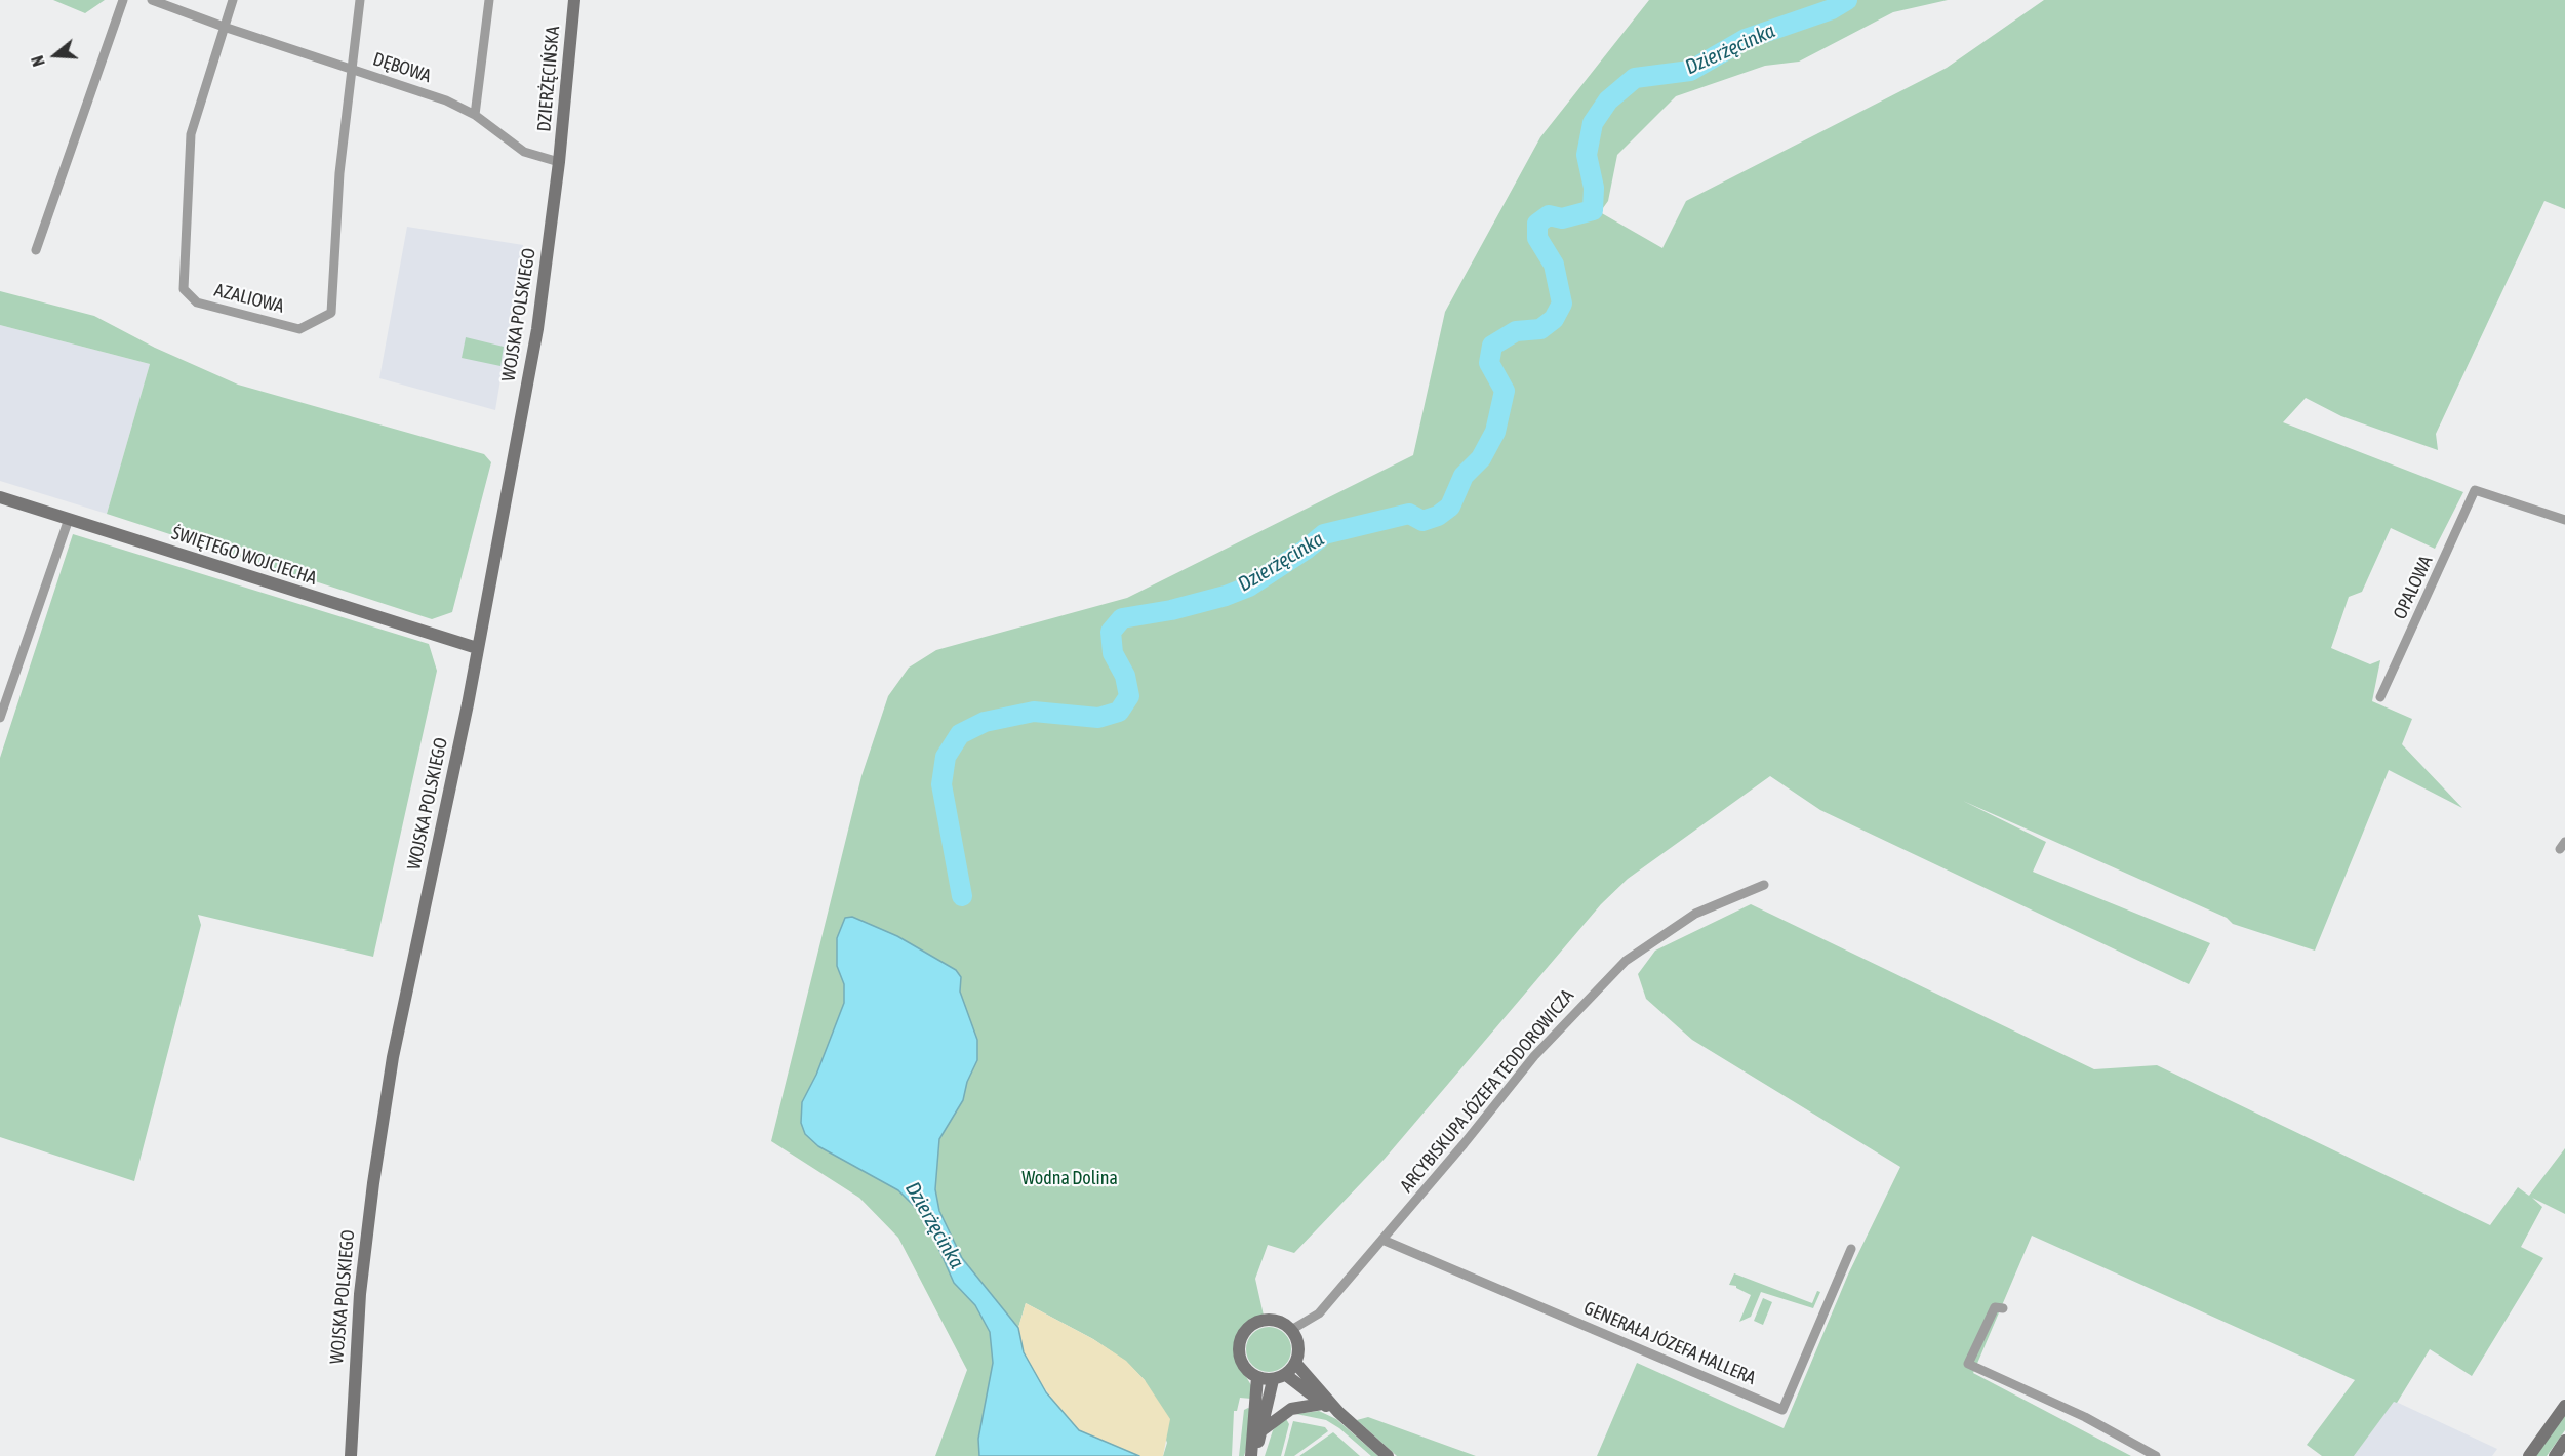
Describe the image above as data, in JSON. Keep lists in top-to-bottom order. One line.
{"streets":{"street":["DĘBOWA","DZIERŻĘCIŃSKA","AZALIOWA","WOJSKA POLSKIEGO","ŚWIĘTEGO WOJCIECHA","OPALOWA","ARCYBISKUPA JÓZEFA TEODOROWICZA","GENERAŁA JÓZEFA HALLERA"]},"crossings":[["DĘBOWA","DZIERŻĘCIŃSKA"],["DĘBOWA","AZALIOWA"],["DĘBOWA","WOJSKA POLSKIEGO"],["DZIERŻĘCIŃSKA","WOJSKA POLSKIEGO"],["WOJSKA POLSKIEGO","ŚWIĘTEGO WOJCIECHA"],["ARCYBISKUPA JÓZEFA TEODOROWICZA","GENERAŁA JÓZEFA HALLERA"]],"water":["Dzierżęcinka"],"parks":["Wodna Dolina"],"north":"left"}
